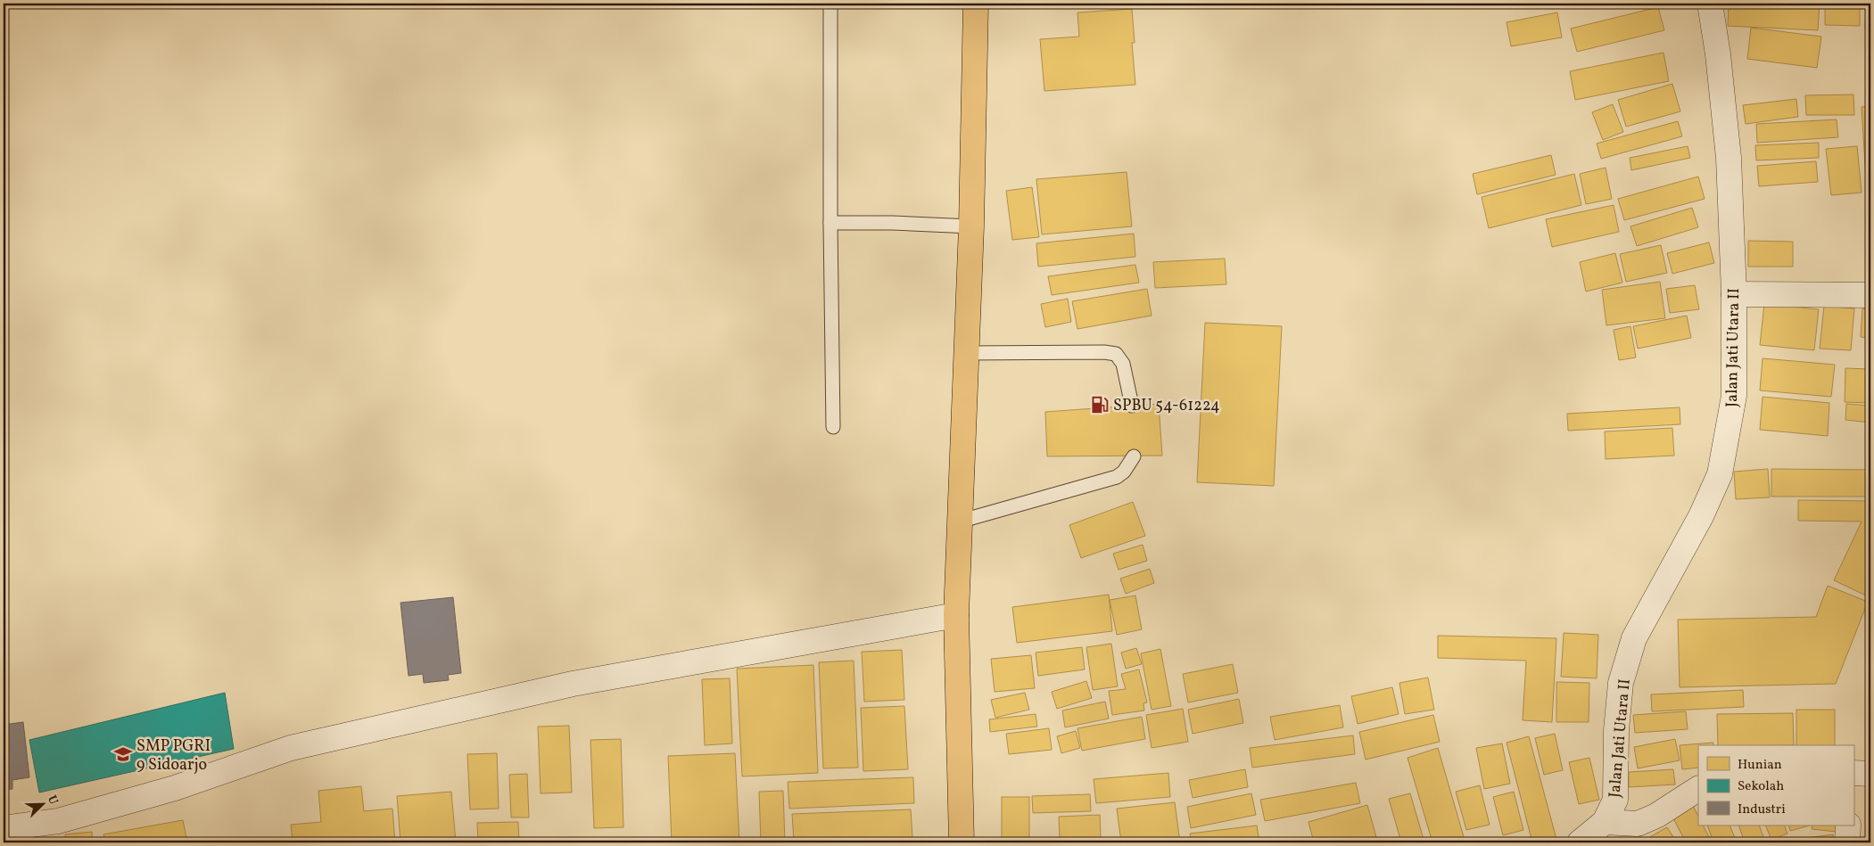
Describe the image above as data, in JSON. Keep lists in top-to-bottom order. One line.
{"streets":{"street":["Jalan Jati Utara II"]},"places":{"fuel station":["SPBU 54-61224"],"school or university":["SMP PGRI 9 Sidoarjo"]},"legend":["Hunian","Sekolah","Industri"],"north":"top right"}
